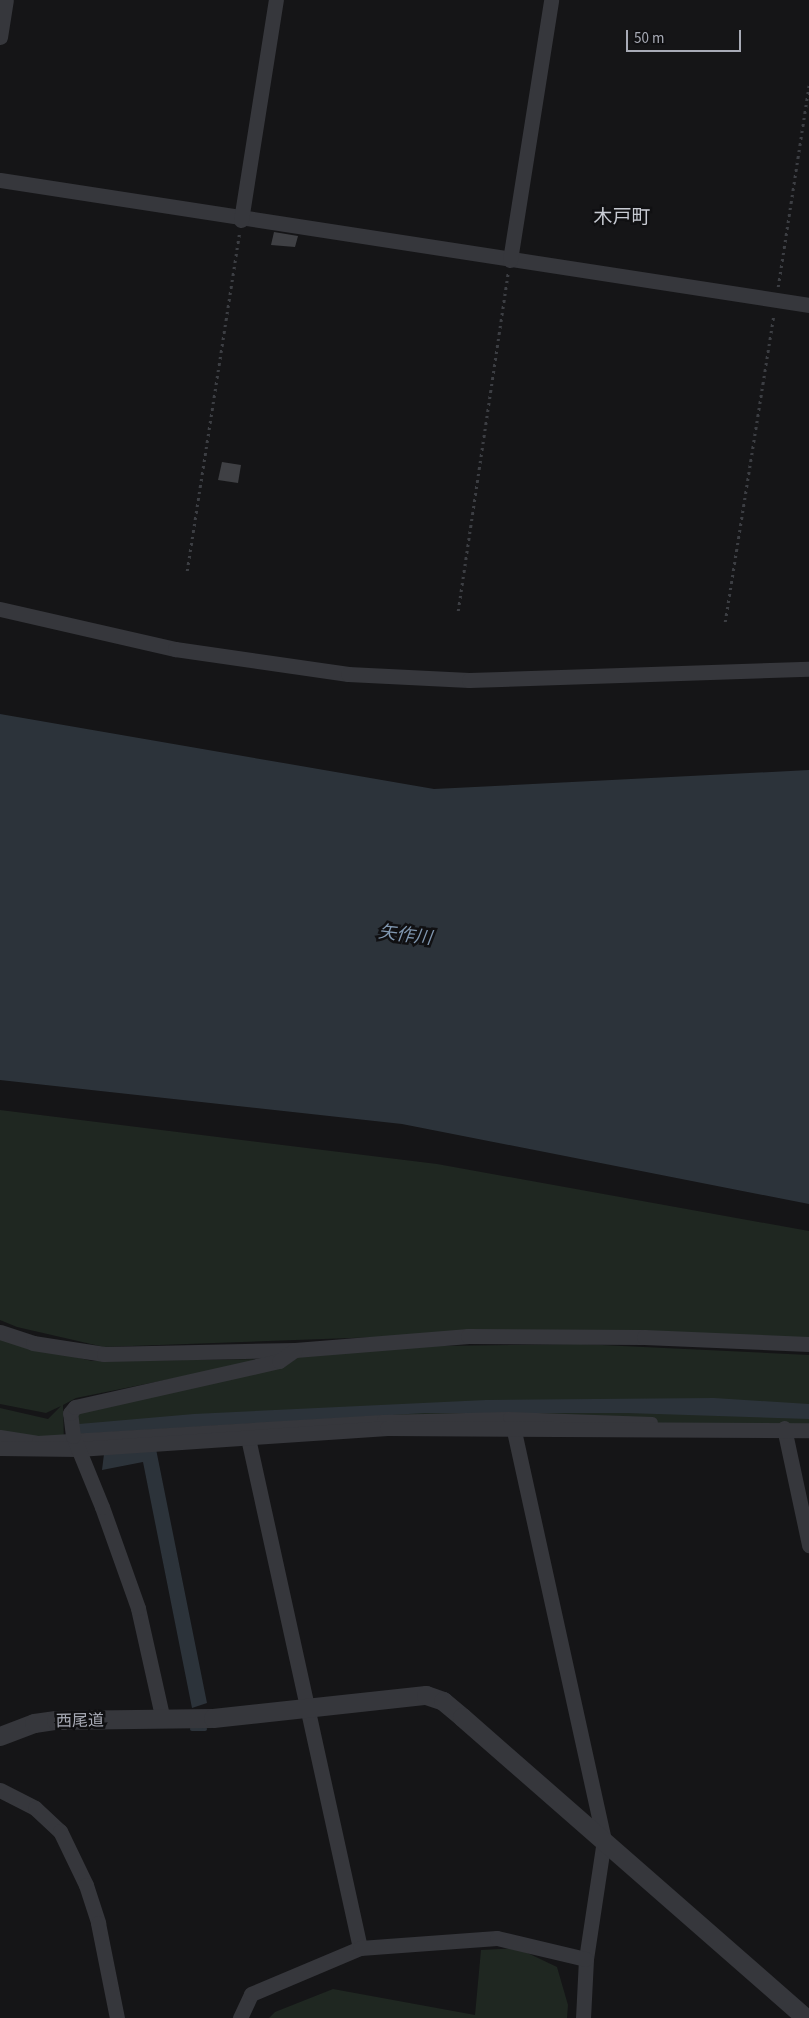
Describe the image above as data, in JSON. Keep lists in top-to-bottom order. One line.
{"streets":{"street":["西尾道"]},"districts":["木戸町"],"water":["矢作川"],"scale_bar":"50 m"}
